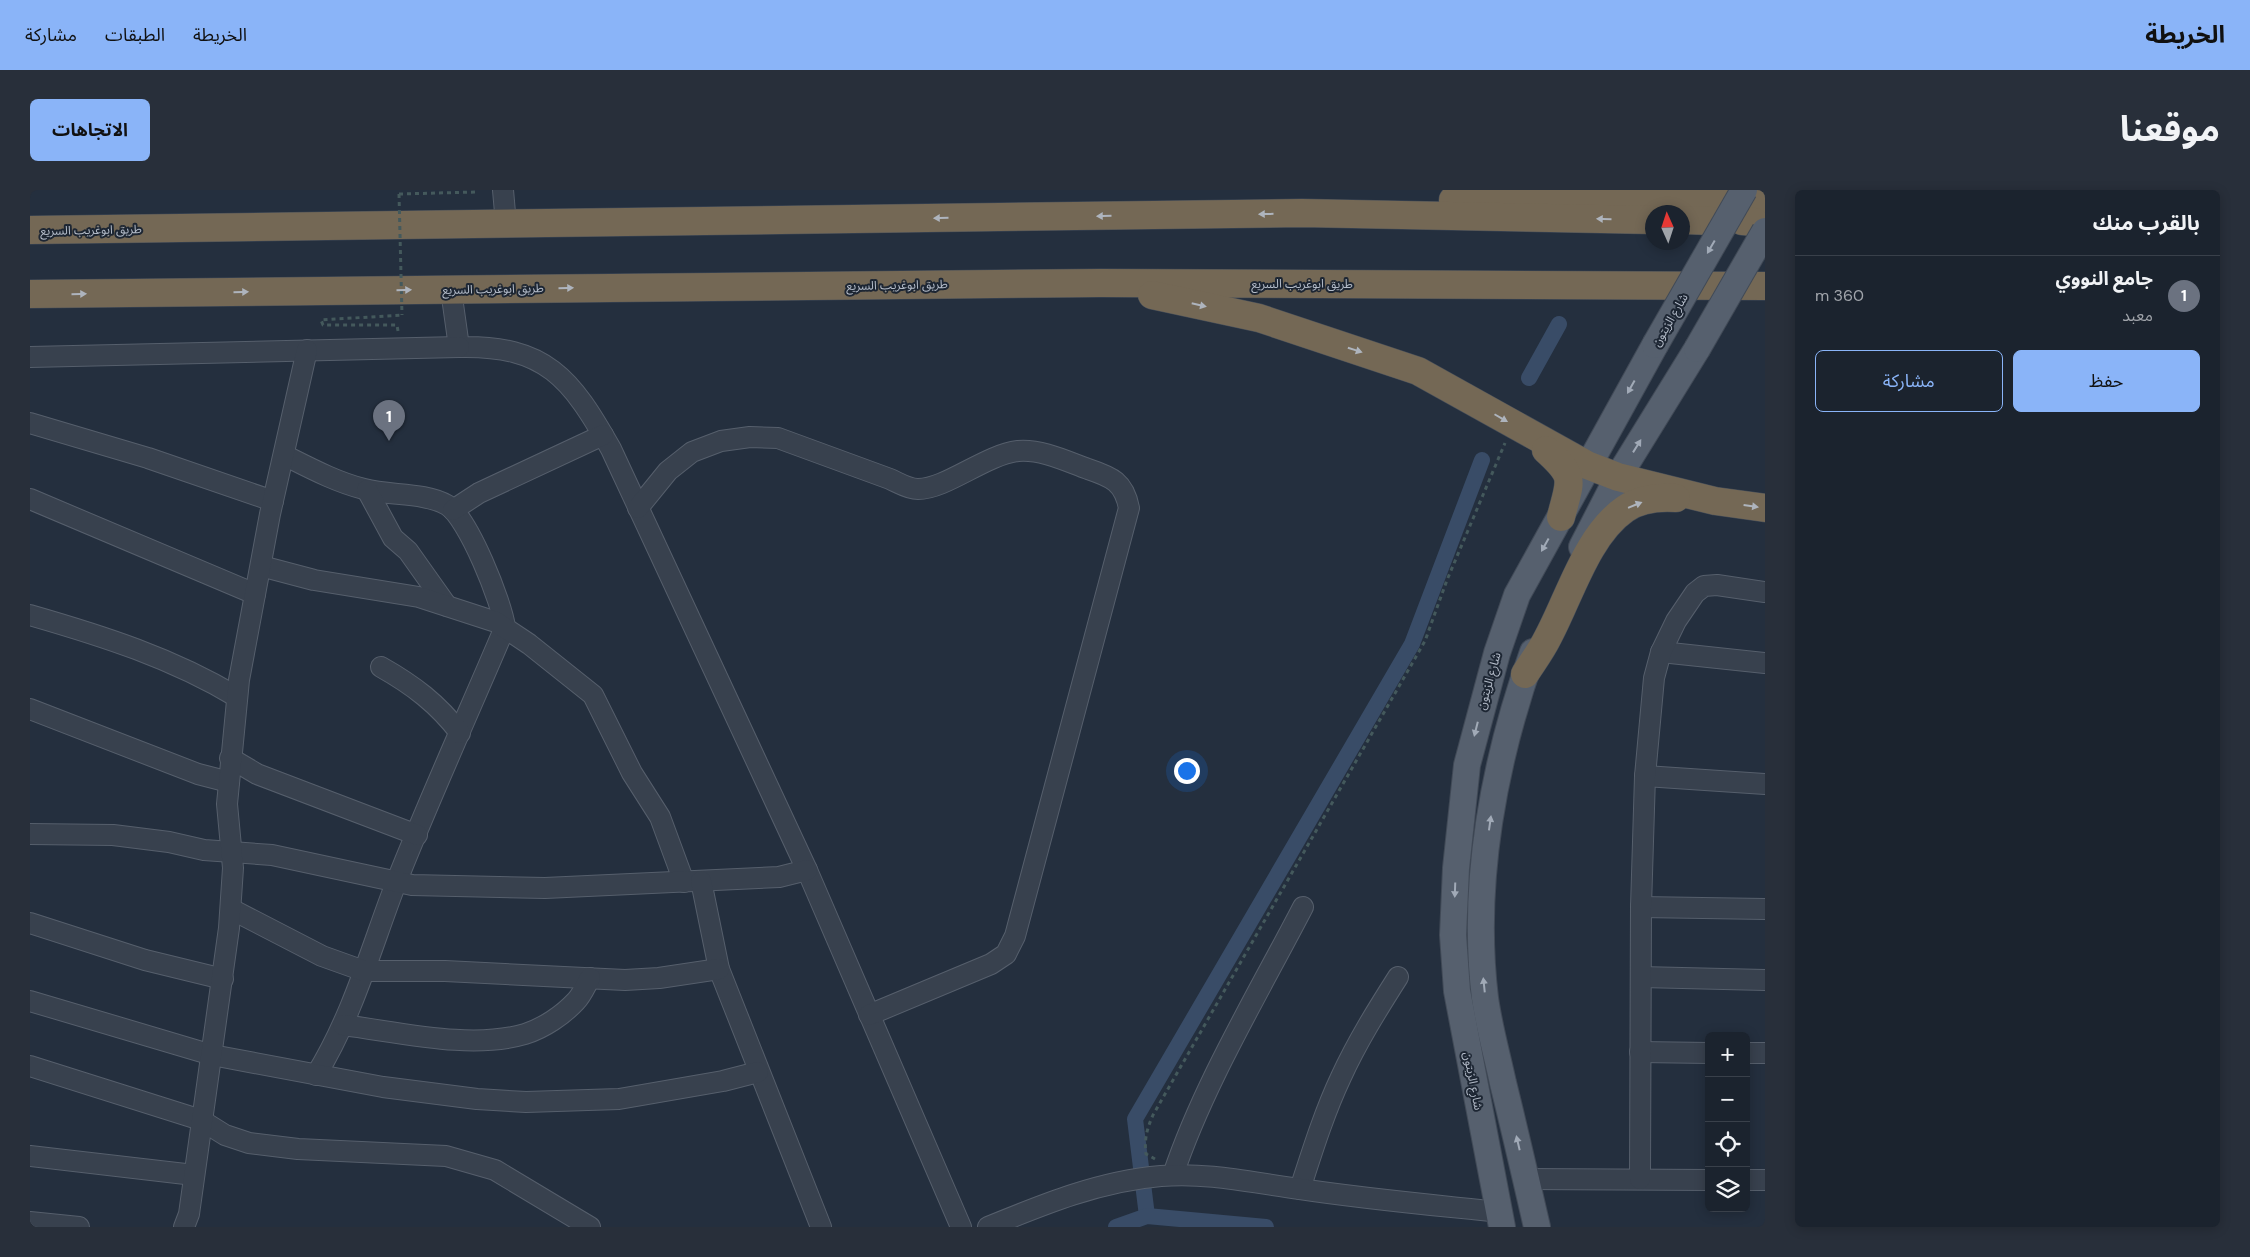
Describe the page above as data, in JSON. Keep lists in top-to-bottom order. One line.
{"streets":{"highway":["طريق ابوغريب السريع"],"main road":["شارع الزيتون"]},"north":"top","page":{"header":"الخريطة","nav":["الخريطة","الطبقات","مشاركة"],"title":"موقعنا","buttons":["الاتجاهات",["حفظ","مشاركة"]],"heading":"بالقرب منك","list":[{"mark":"1","name":"جامع النووي","note":"معبد","value":"360 m"}],"pins":"1","map_buttons":["+","−"]}}
